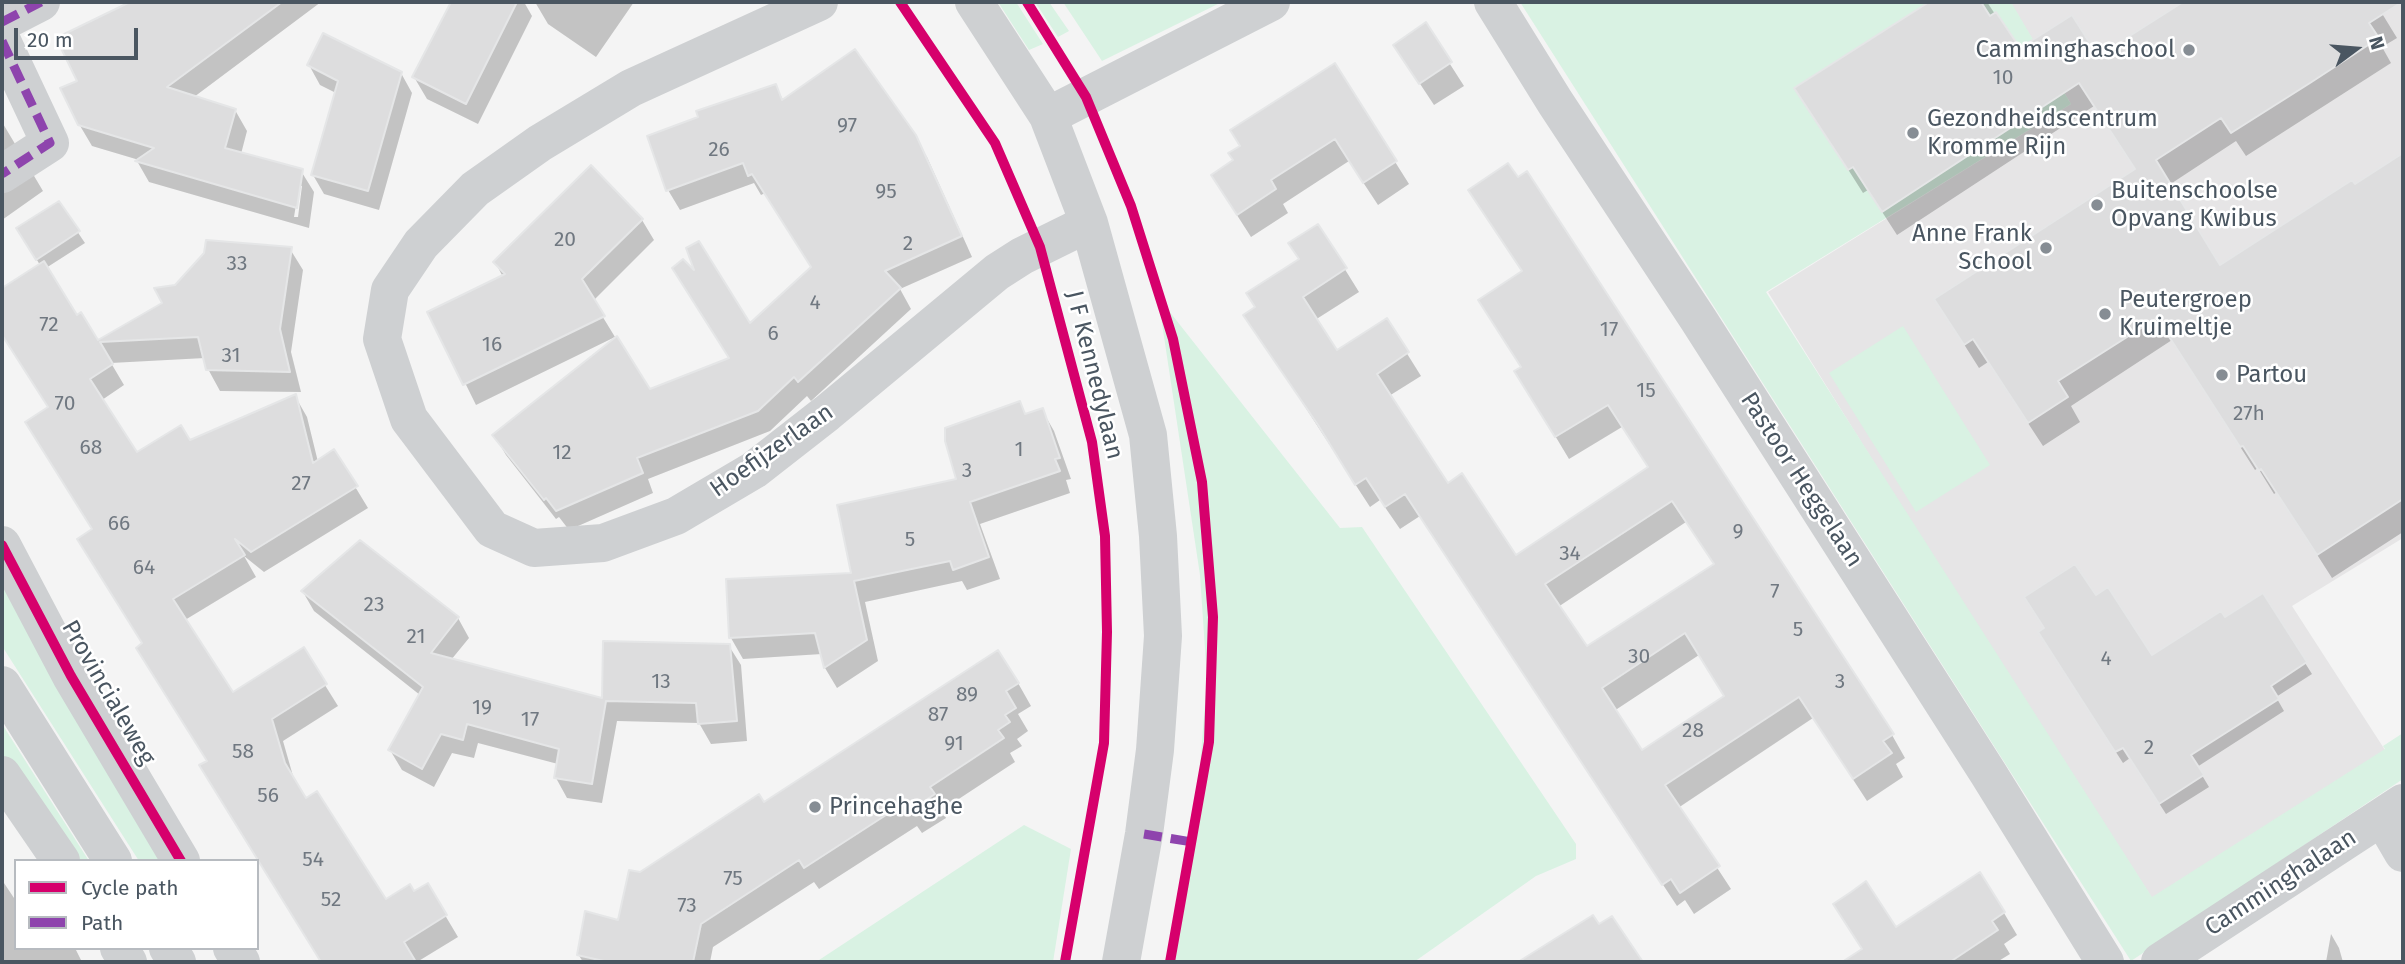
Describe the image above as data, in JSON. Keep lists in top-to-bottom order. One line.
{"streets":{"street":["J F Kennedylaan","Hoefijzerlaan","Pastoor Heggelaan","Provincialeweg","Camminghalaan"]},"crossings":[["J F Kennedylaan","Hoefijzerlaan"]],"places":["Camminghaschool","Gezondheidscentrum Kromme Rijn","Buitenschoolse Opvang Kwibus","Anne Frank School","Peutergroep Kruimeltje","Partou","Princehaghe"],"house_numbers":["10","97","26","95","20","2","33","4","72","17","6","16","31","15","70","27h","68","1","12","3","27","66","9","5","34","64","7","23","5","21","30","4","13","3","89","19","87","17","28","91","2","58","56","54","75","52","73"],"legend":["Cycle path","Path"],"scale_bar":"20 m","north":"right"}
